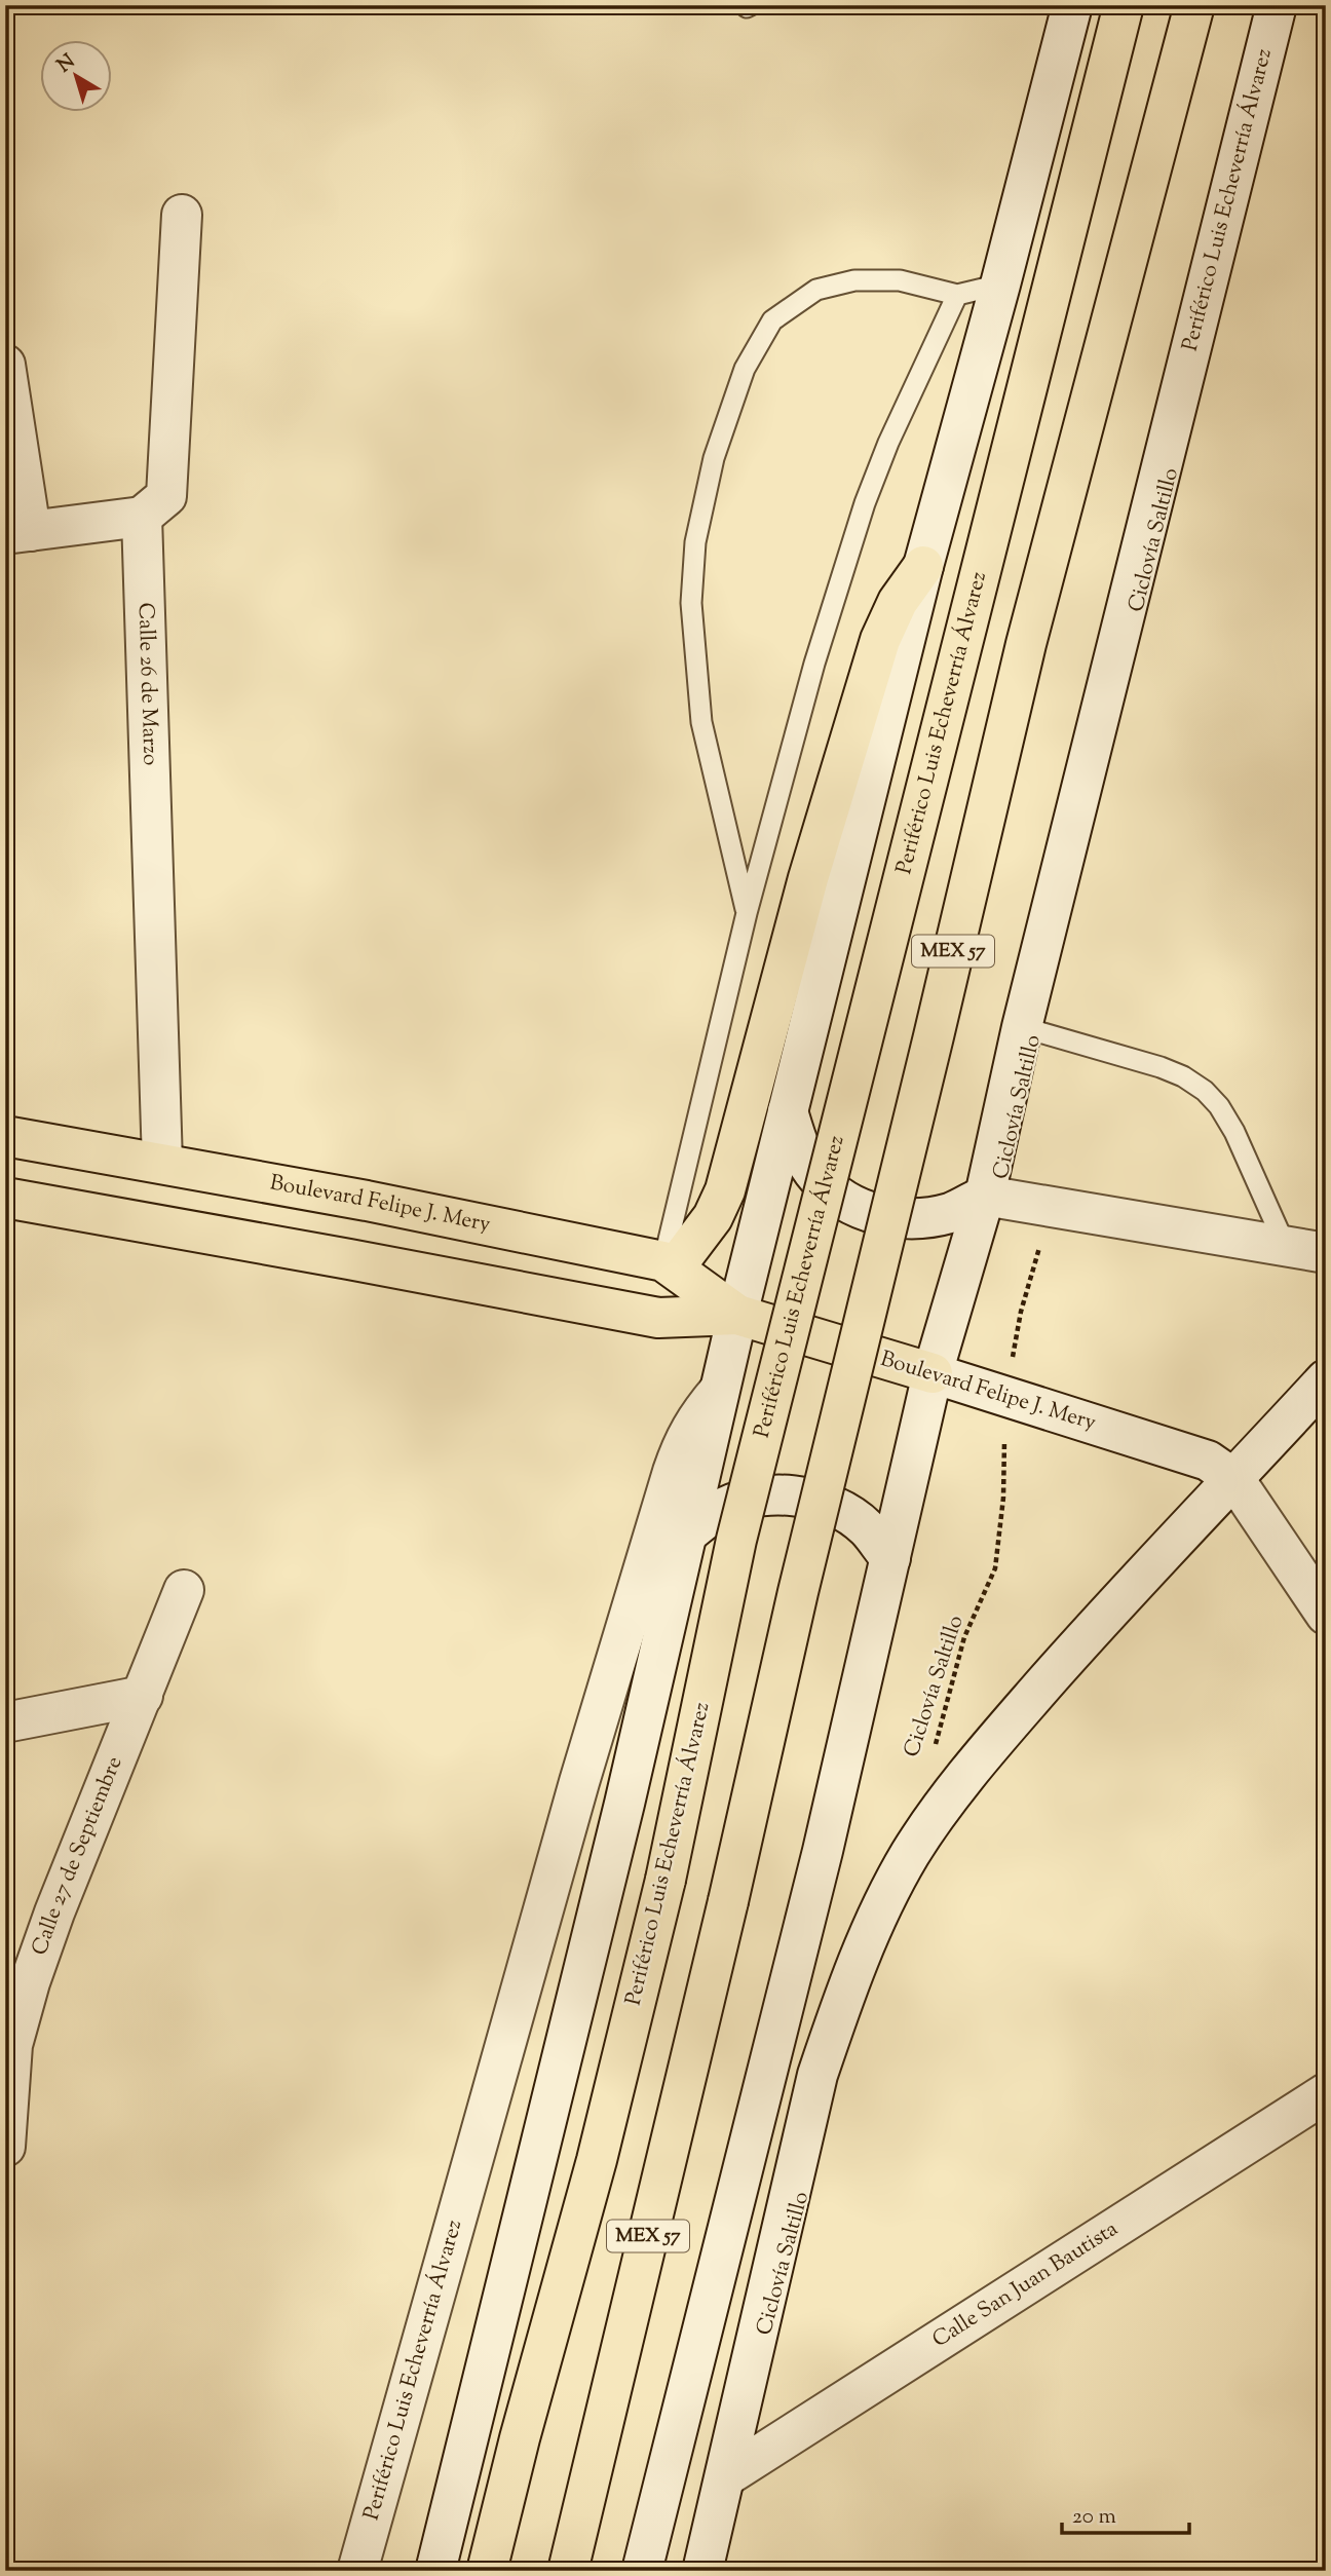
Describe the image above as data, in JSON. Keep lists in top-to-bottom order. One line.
{"streets":{"main road":["Periférico Luis Echeverría Álvarez","MEX 57","Boulevard Felipe J. Mery"],"street":["Calle 26 de Marzo","Calle 27 de Septiembre","Calle San Juan Bautista"],"path":["Ciclovía Saltillo"]},"crossings":[["Periférico Luis Echeverría Álvarez","Ciclovía Saltillo"],["Periférico Luis Echeverría Álvarez","Boulevard Felipe J. Mery"],["Ciclovía Saltillo","Boulevard Felipe J. Mery"],["Calle 26 de Marzo","Boulevard Felipe J. Mery"]],"scale_bar":"20 m","north":"top left"}
